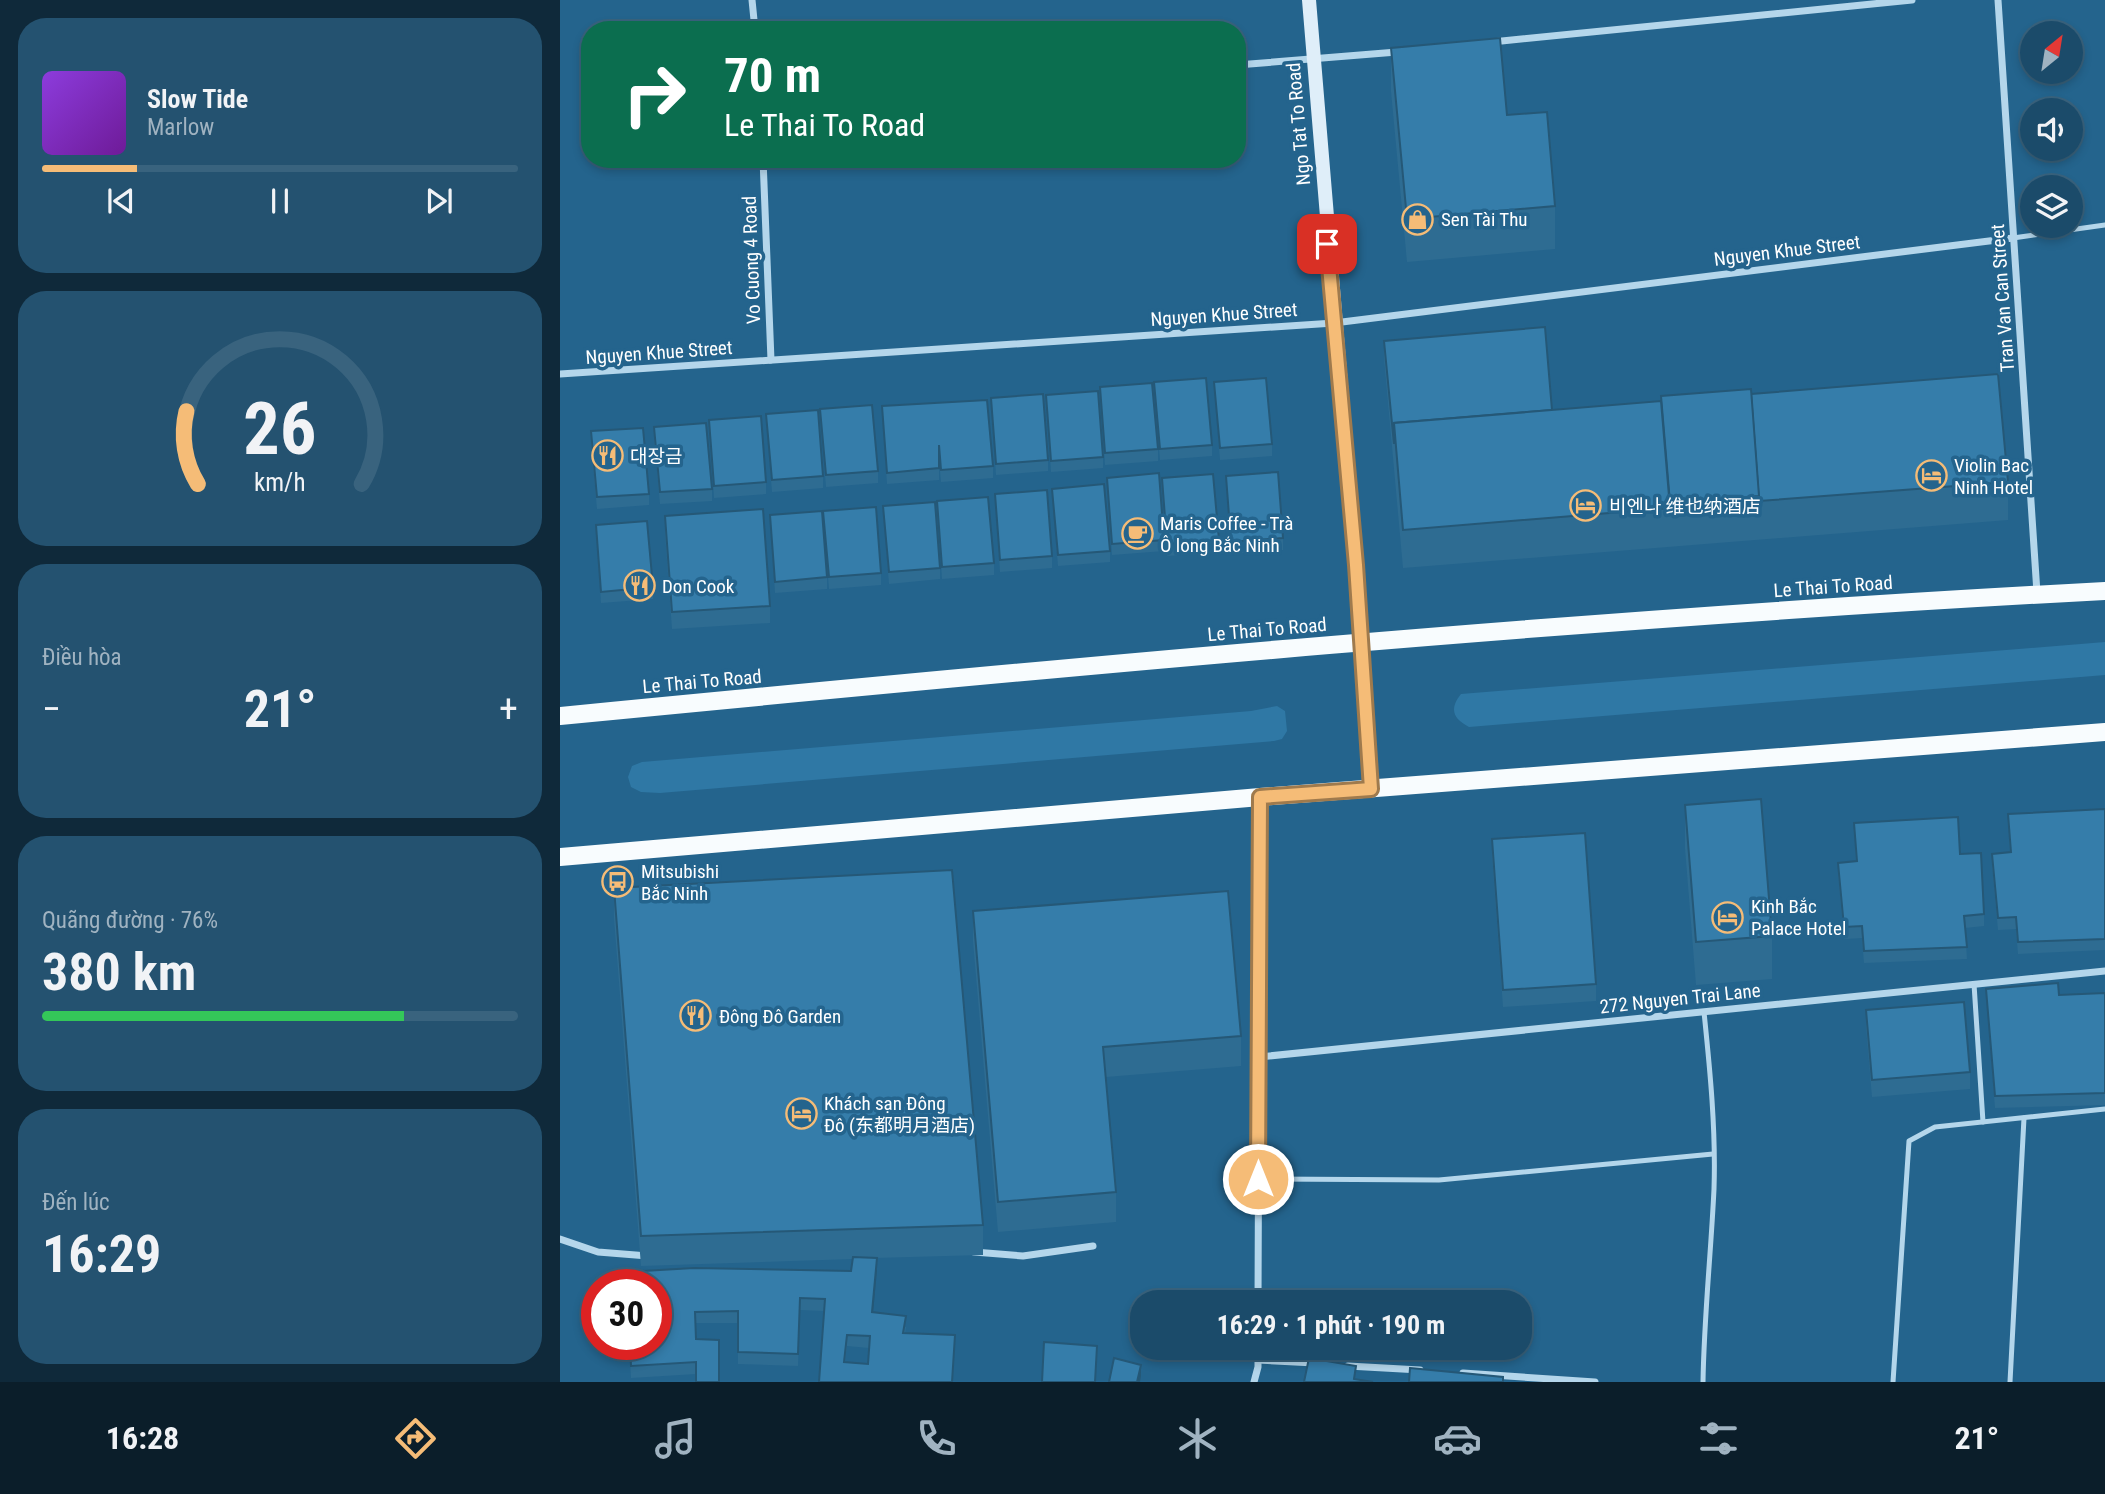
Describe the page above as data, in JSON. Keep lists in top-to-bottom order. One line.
{"streets":{"main road":["Le Thai To Road"],"street":["Ngo Tat To Road","Nguyen Khue Street","Vo Cuong 4 Road","Tran Van Can Street","272 Nguyen Trai Lane"]},"crossings":[["Ngo Tat To Road","Nguyen Khue Street"],["Ngo Tat To Road","Le Thai To Road"],["Nguyen Khue Street","Vo Cuong 4 Road"],["Nguyen Khue Street","Tran Van Can Street"],["Tran Van Can Street","Le Thai To Road"]],"places":{"shop":["Sen Tài Thu"],"restaurant":["대장금","Don Cook","Đông Đô Garden"],"hotel":["Violin Bac Ninh Hotel","비엔나 维也纳酒店","Kinh Bắc Palace Hotel","Khách sạn Đông Đô (东都明月酒店)"],"cafe":["Maris Coffee - Trà Ô long Bắc Ninh"],"bus stop":["Mitsubishi Bắc Ninh"]},"north":"top right","page":{"turn":["70 m","Le Thai To Road"],"song":["Slow Tide","Marlow"],"tile":["Điều hòa",["Quãng đường · 76%","380 km"],["Đến lúc","16:29"]],"heat":["−","21°","+"],"limit":"30","trip":"16:29 · 1 phút · 190 m","tabs":["16:28","21°"],"gauge":["26","km/h"]}}
